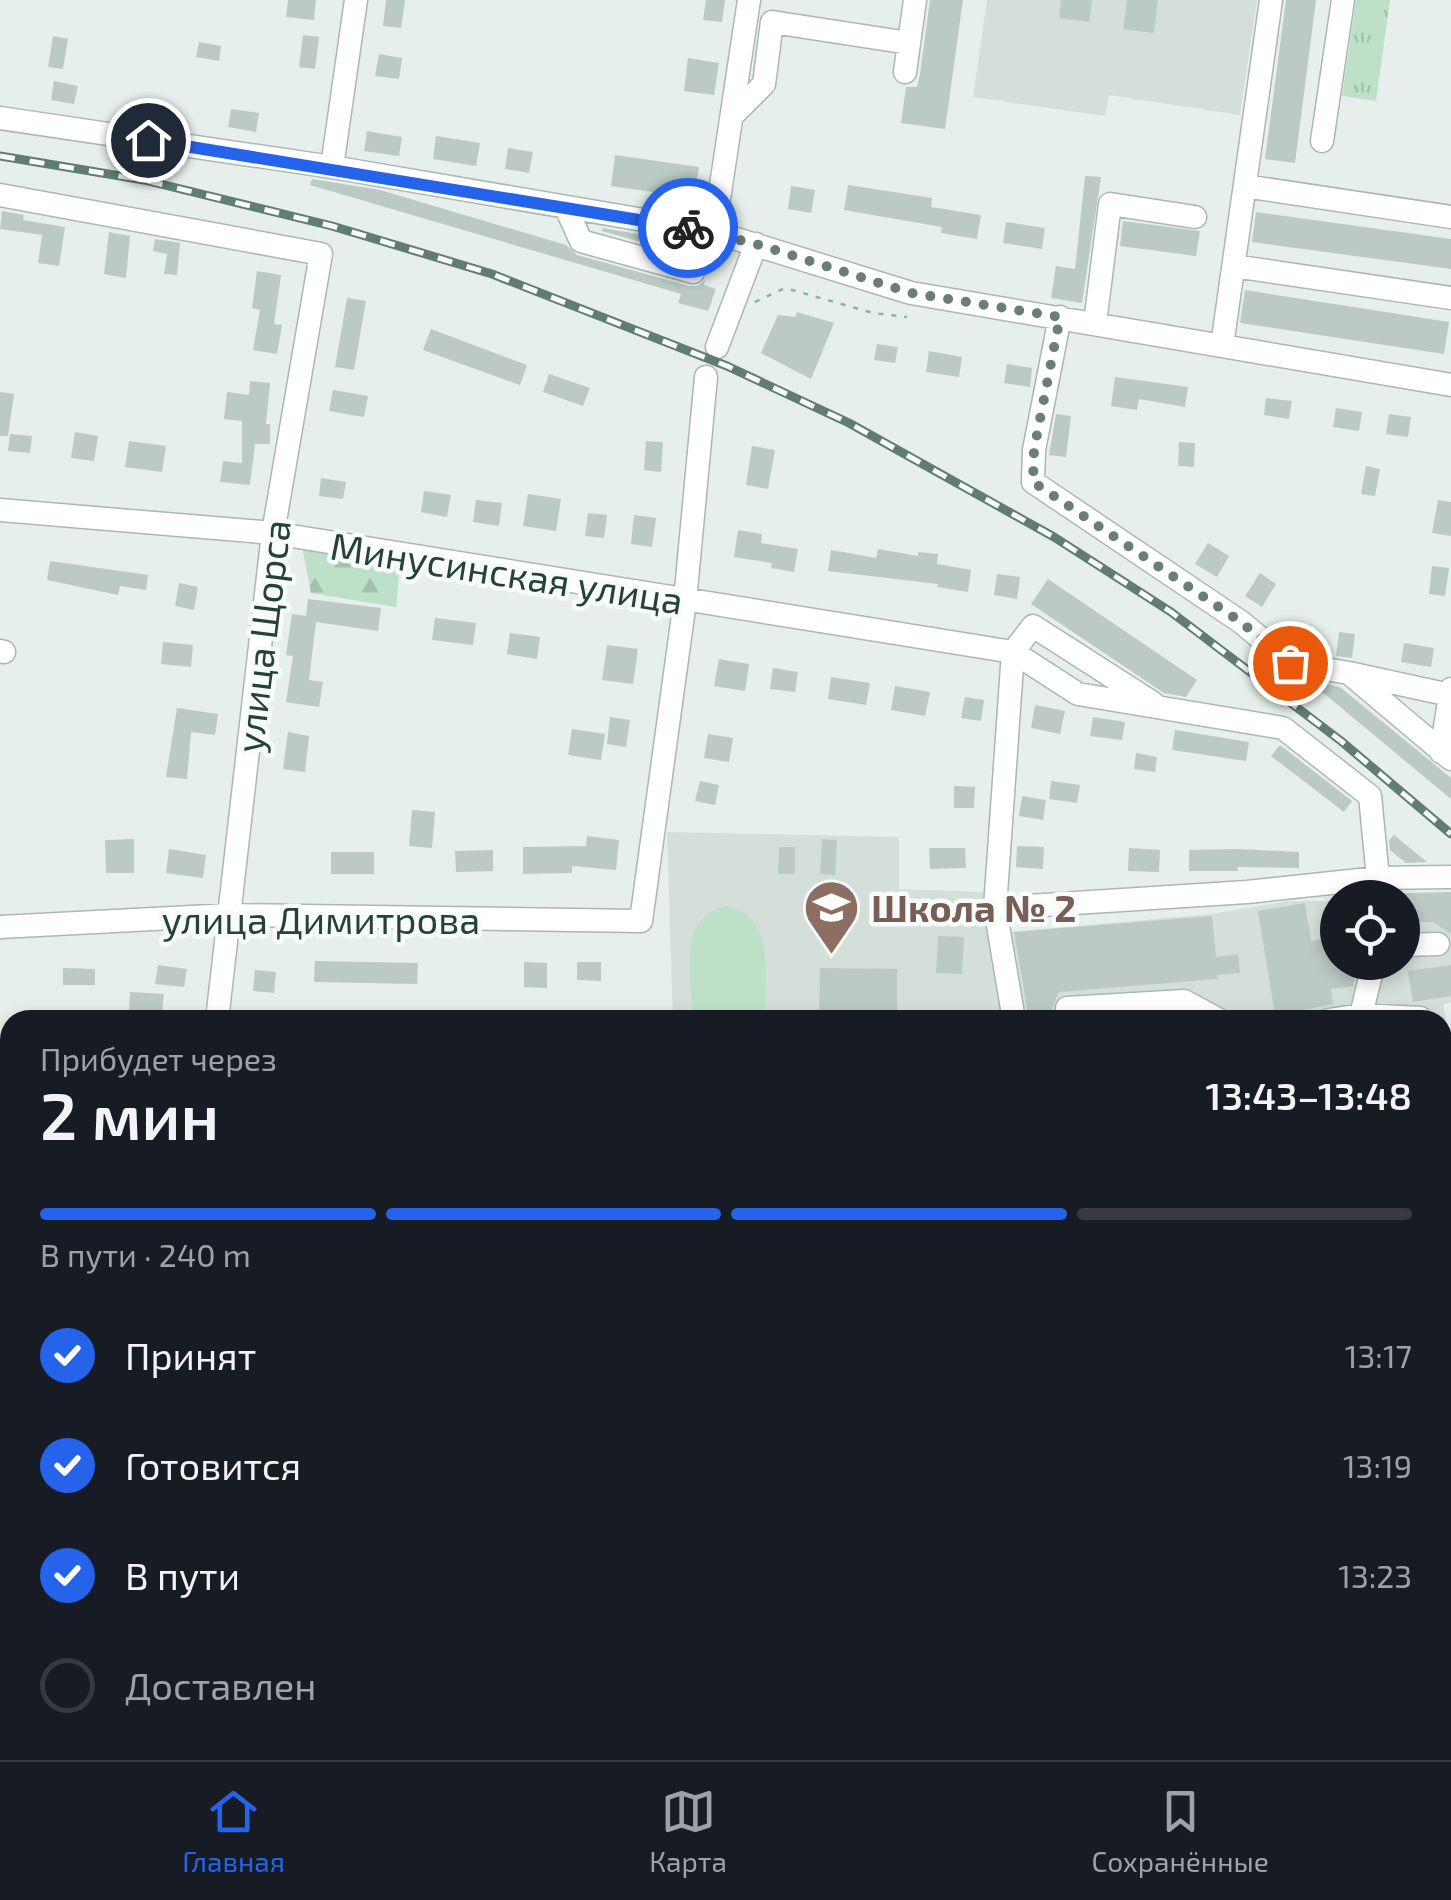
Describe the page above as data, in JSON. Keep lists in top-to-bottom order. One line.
{"streets":{"street":["Минусинская улица","улица Щорса","улица Димитрова"]},"crossings":[["Минусинская улица","улица Щорса"],["Минусинская улица","улица Димитрова"],["улица Щорса","улица Димитрова"]],"places":{"school or university":["Школа № 2"]},"page":{"heading":["2 мин","Прибудет через","13:43–13:48"],"bar":"В пути · 240 m","list":[["Принят","13:17"],["Готовится","13:19"],["В пути","13:23"],"Доставлен"],"tabs":["Главная","Карта","Сохранённые"]}}
